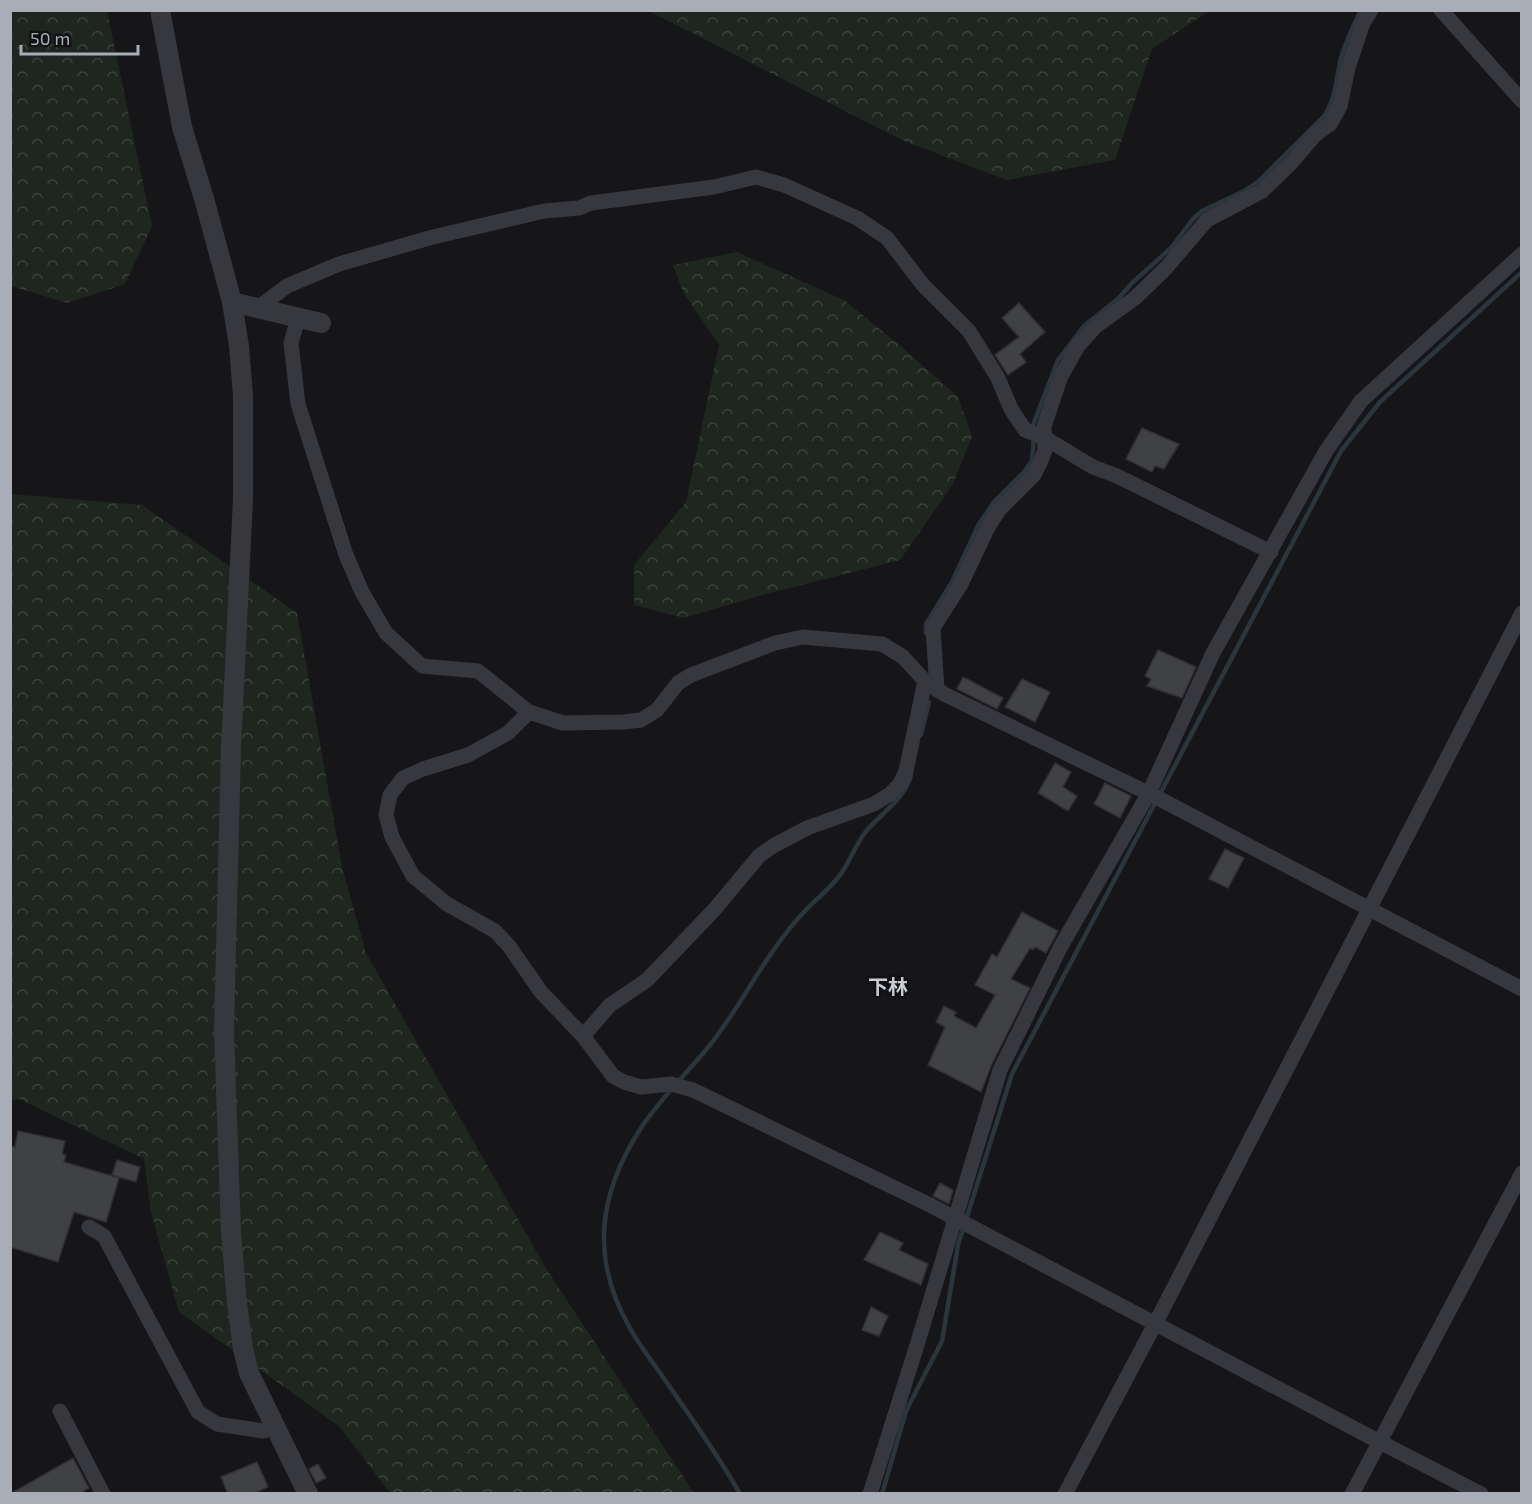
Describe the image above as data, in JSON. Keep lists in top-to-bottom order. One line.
{"districts":["下林"],"scale_bar":"50 m"}
